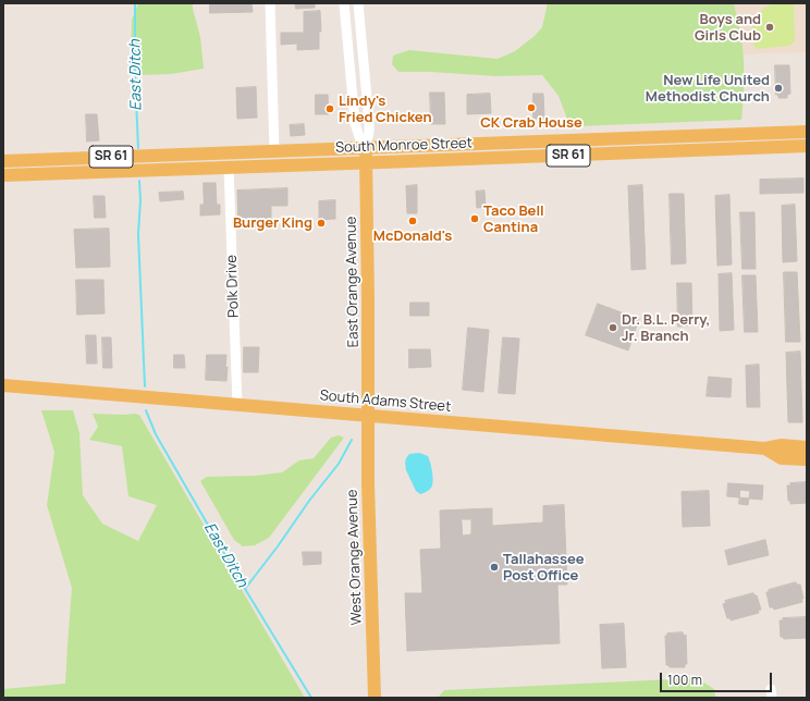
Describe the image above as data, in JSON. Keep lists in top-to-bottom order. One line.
{"streets":{"main road":["South Monroe Street","SR 61","East Orange Avenue","South Adams Street","West Orange Avenue"],"street":["Polk Drive"]},"crossings":[["South Monroe Street","East Orange Avenue"],["South Monroe Street","Polk Drive"],["East Orange Avenue","South Adams Street"],["East Orange Avenue","West Orange Avenue"],["Polk Drive","South Adams Street"],["South Adams Street","West Orange Avenue"]],"water":["East Ditch"],"places":["Boys and Girls Club","New Life United Methodist Church","CK Crab House","Lindy's Fried Chicken","Taco Bell Cantina","McDonald's","Burger King","Dr. B.L. Perry, Jr. Branch","Tallahassee Post Office"],"scale_bar":"100 m"}
